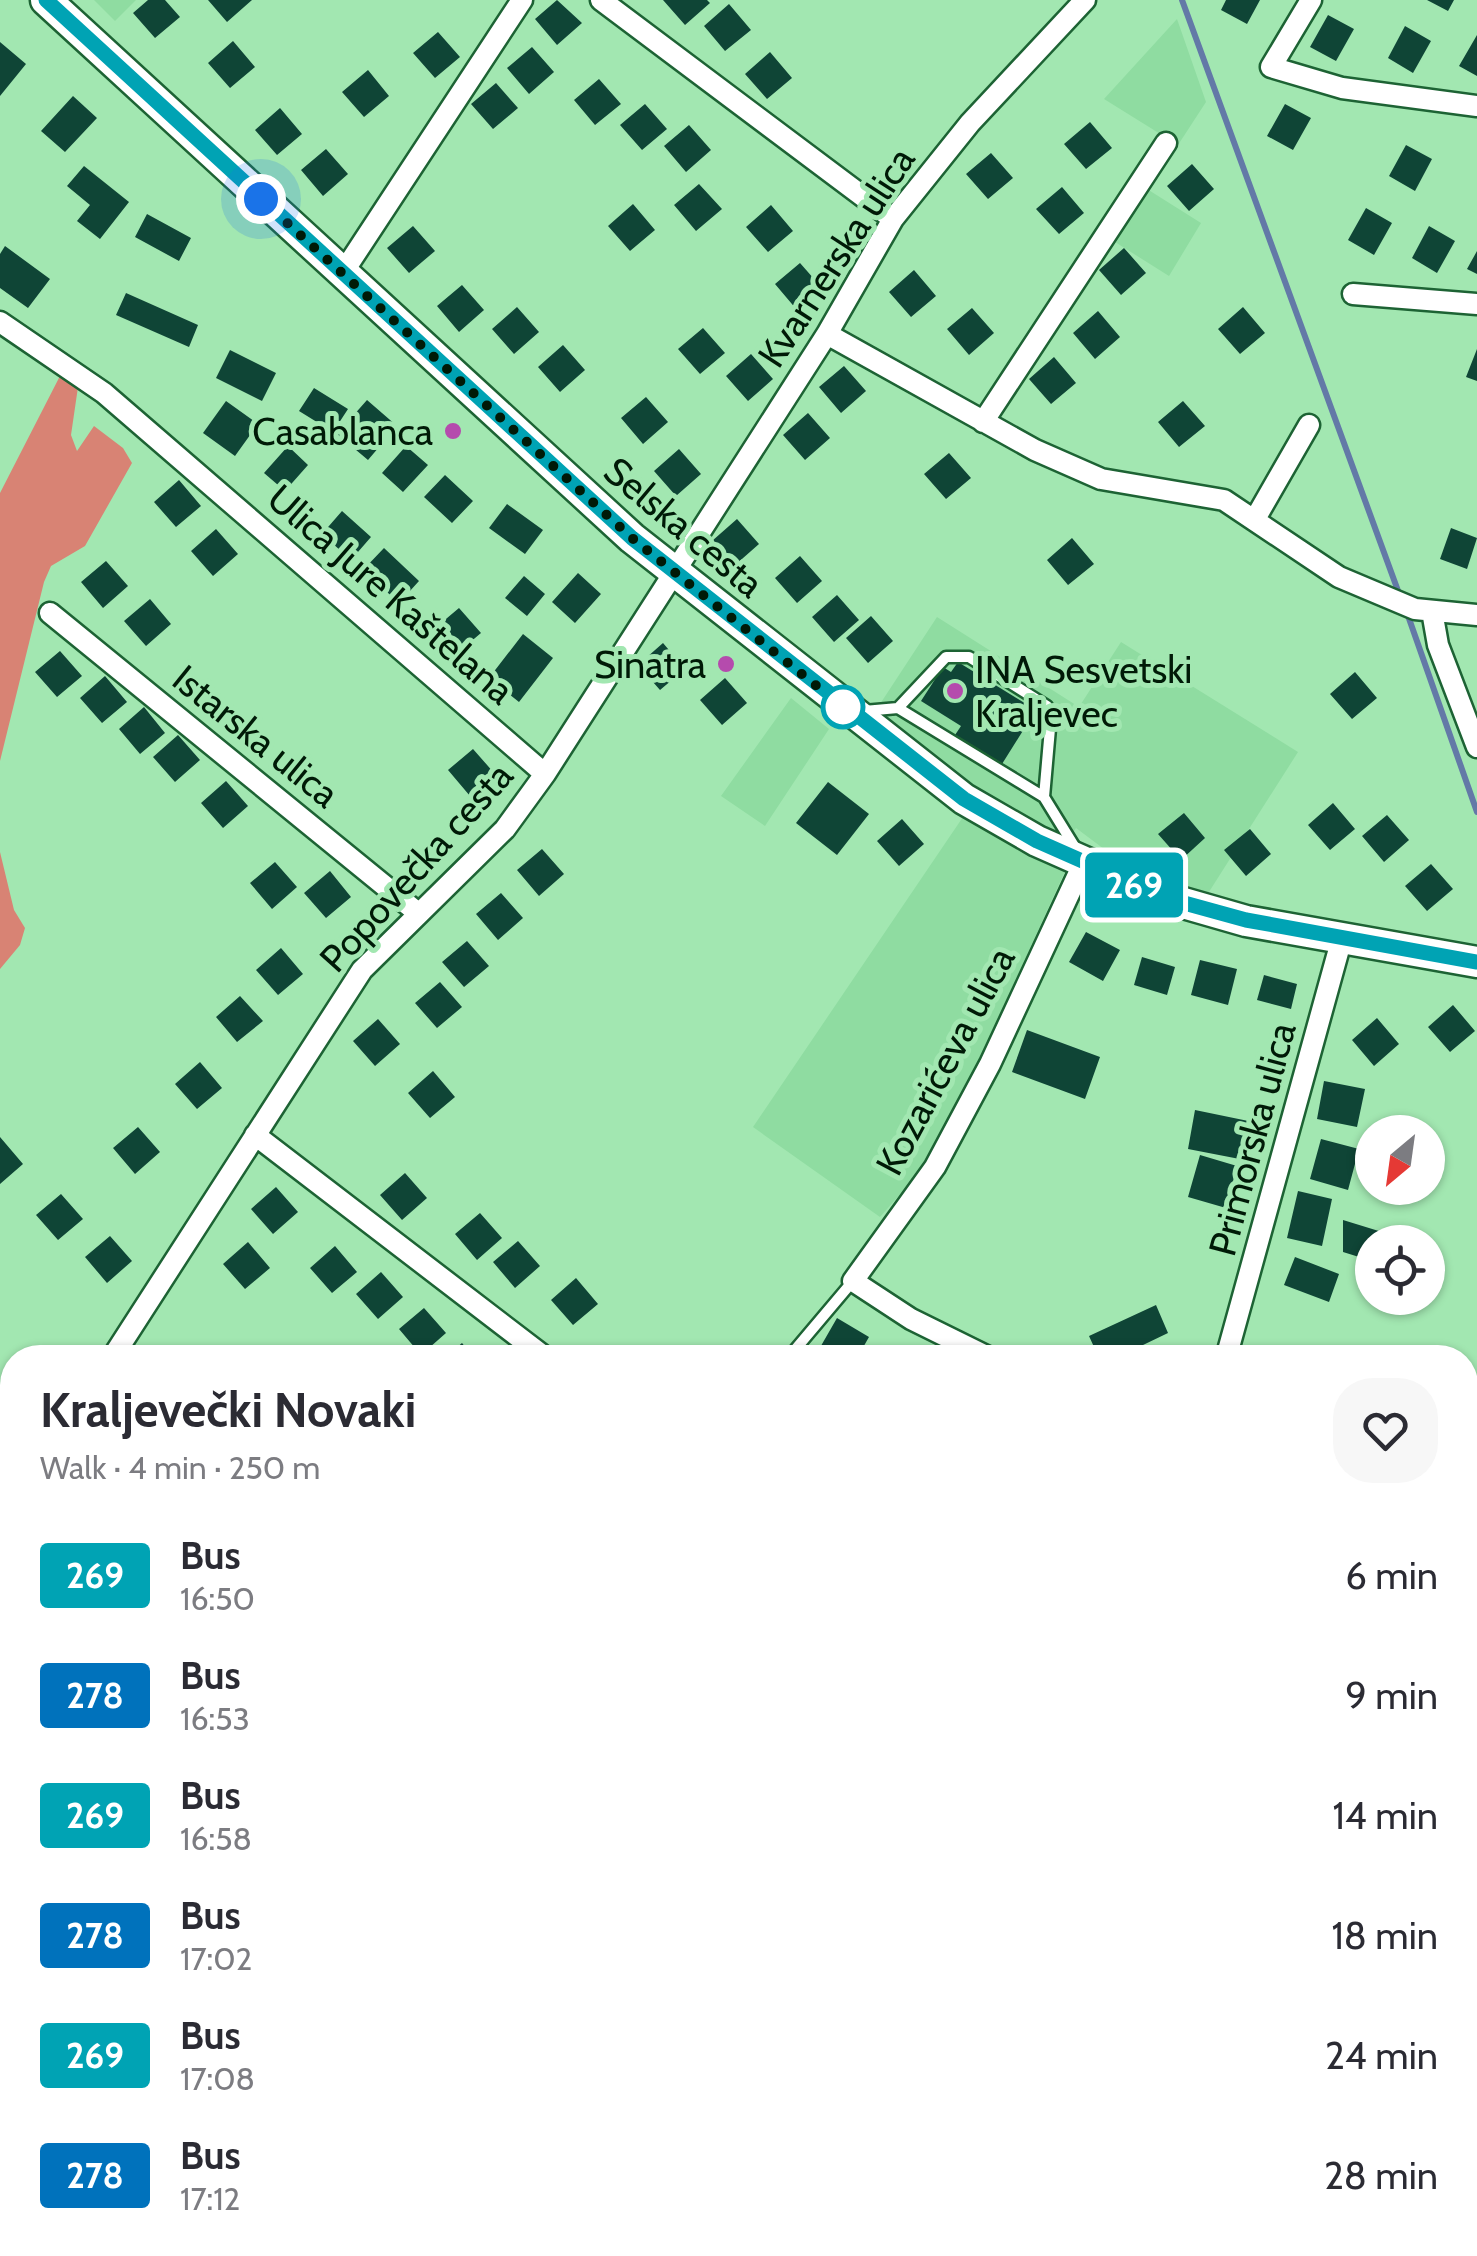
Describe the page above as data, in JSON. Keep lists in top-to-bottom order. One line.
{"streets":{"main road":["Selska cesta"],"street":["Kvarnerska ulica","Ulica Jure Kaštelana","Istarska ulica","Popovečka cesta","Kozarićeva ulica","Primorska ulica"]},"crossings":[["Kvarnerska ulica","Selska cesta"],["Kvarnerska ulica","Popovečka cesta"],["Selska cesta","Popovečka cesta"],["Selska cesta","Kozarićeva ulica"],["Selska cesta","Primorska ulica"],["Ulica Jure Kaštelana","Popovečka cesta"],["Istarska ulica","Popovečka cesta"]],"places":["Casablanca","Sinatra","INA Sesvetski Kraljevec"],"lines":["bus line 269"],"north":"bottom left","page":{"on_map":"269","heading":["Kraljevečki Novaki","Walk · 4 min · 250 m"],"list":[{"mark":"269","name":"Bus","note":"16:50","value":"6 min"},{"mark":"278","name":"Bus","note":"16:53","value":"9 min"},{"mark":"269","name":"Bus","note":"16:58","value":"14 min"},{"mark":"278","name":"Bus","note":"17:02","value":"18 min"},{"mark":"269","name":"Bus","note":"17:08","value":"24 min"},{"mark":"278","name":"Bus","note":"17:12","value":"28 min"}]}}
